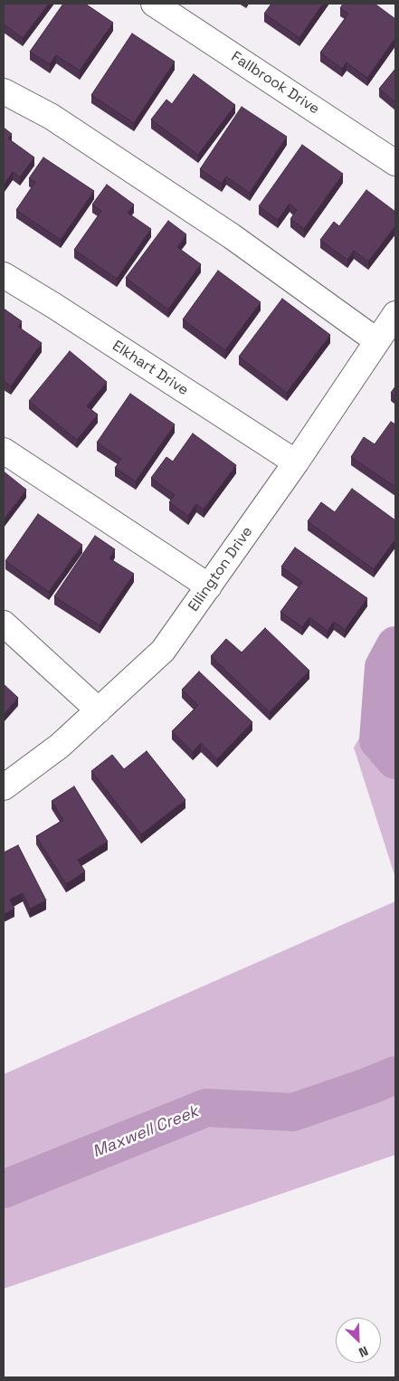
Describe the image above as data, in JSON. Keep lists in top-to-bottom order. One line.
{"streets":{"street":["Fallbrook Drive","Elkhart Drive","Ellington Drive"]},"crossings":[["Elkhart Drive","Ellington Drive"]],"water":["Maxwell Creek"],"north":"bottom right"}
